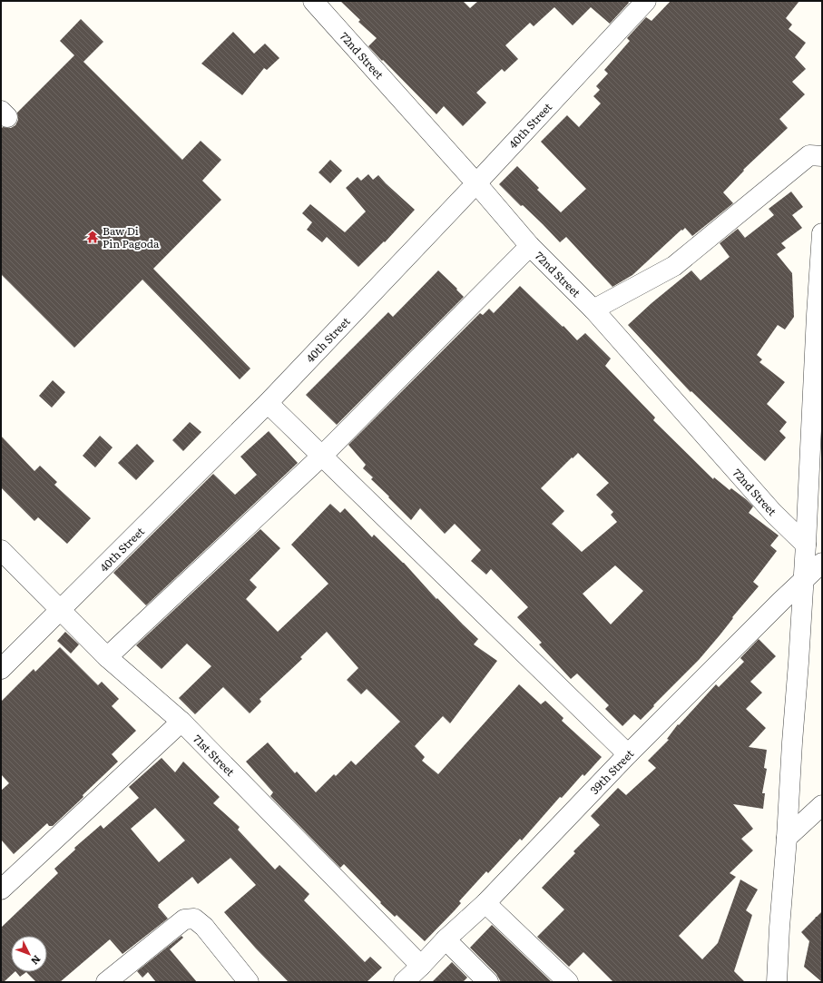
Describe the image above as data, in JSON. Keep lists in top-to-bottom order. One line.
{"streets":{"street":["72nd Street","40th Street","71st Street","39th Street"]},"crossings":[["72nd Street","40th Street"],["40th Street","71st Street"],["71st Street","39th Street"]],"places":{"temple":["Baw Di Pin Pagoda"]},"north":"bottom right"}
